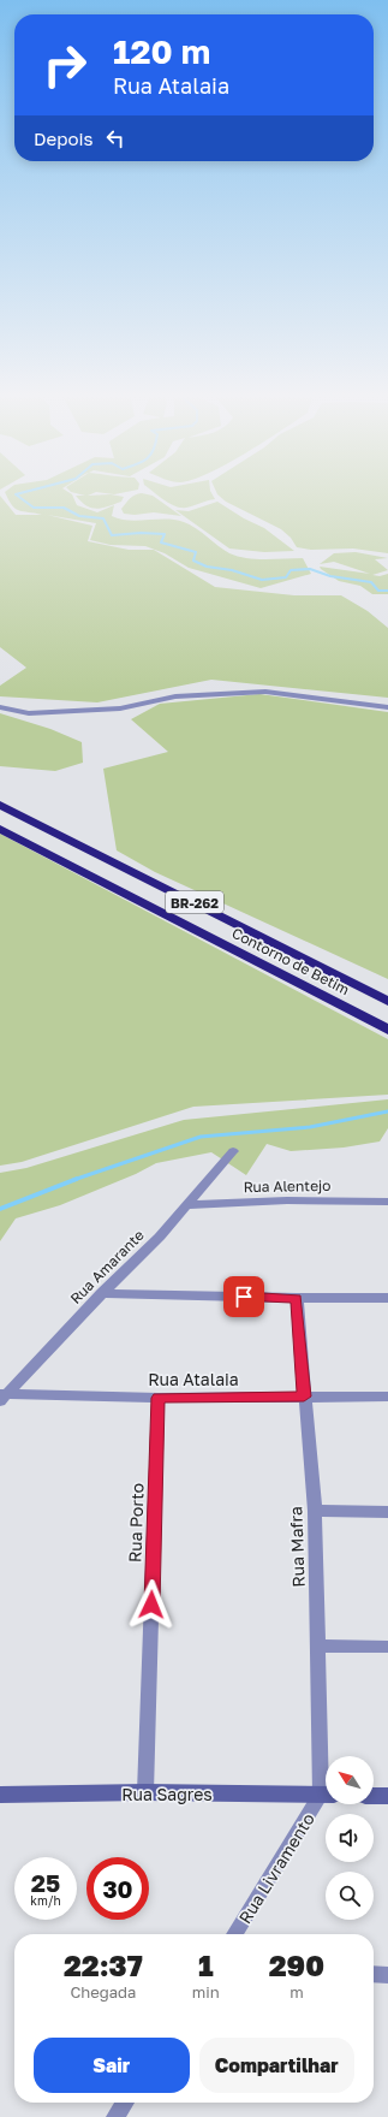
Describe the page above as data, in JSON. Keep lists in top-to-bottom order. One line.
{"streets":{"highway":["BR-262","Contorno de Betim"],"street":["Rua Alentejo","Rua Amarante","Rua Atalaia","Rua Porto","Rua Mafra","Rua Sagres","Rua Livramento"]},"crossings":[["Rua Alentejo","Rua Amarante"],["Rua Amarante","Rua Atalaia"],["Rua Atalaia","Rua Porto"],["Rua Atalaia","Rua Mafra"],["Rua Porto","Rua Sagres"]],"north":"top left","page":{"turn":["120 m","Rua Atalaia"],"then":"Depois","speed":"25 km/h","limit":"30","eta":["22:37","Chegada","1","min","290","m"],"buttons":["Sair","Compartilhar"]}}
